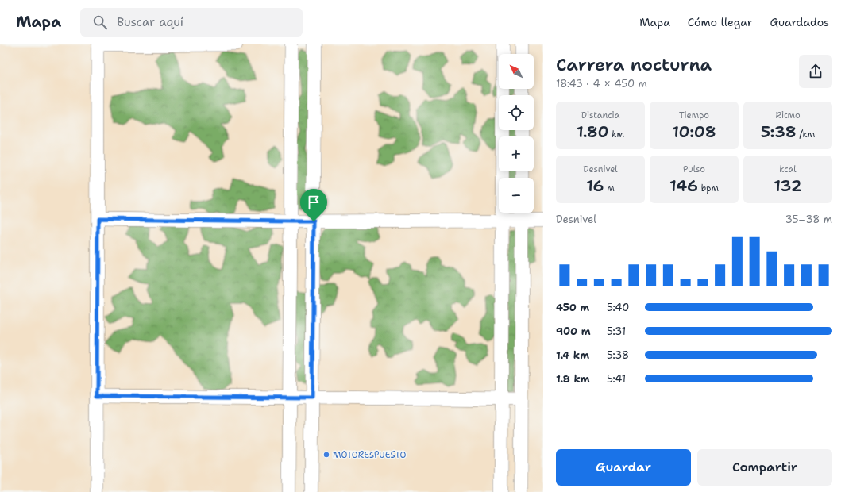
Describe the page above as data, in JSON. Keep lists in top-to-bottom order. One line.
{"places":["MOTORESPUESTO"],"north":"top left","page":{"header":"Mapa","search":"Buscar aquí","nav":["Mapa","Cómo llegar","Guardados"],"heading":["Carrera nocturna","18:43 · 4 × 450 m"],"map_buttons":["+","−"],"stats":[["Distancia","1.80 km"],["Tiempo","10:08"],["Ritmo","5:38 /km"],["Desnivel","16 m"],["Pulso","146 bpm"],["kcal","132"]],"chart":["Desnivel","35–38 m"],"list":[{"name":"450 m","note":"5:40"},{"name":"900 m","note":"5:31"},{"name":"1.4 km","note":"5:38"},{"name":"1.8 km","note":"5:41"}],"buttons":["Guardar","Compartir"]}}
